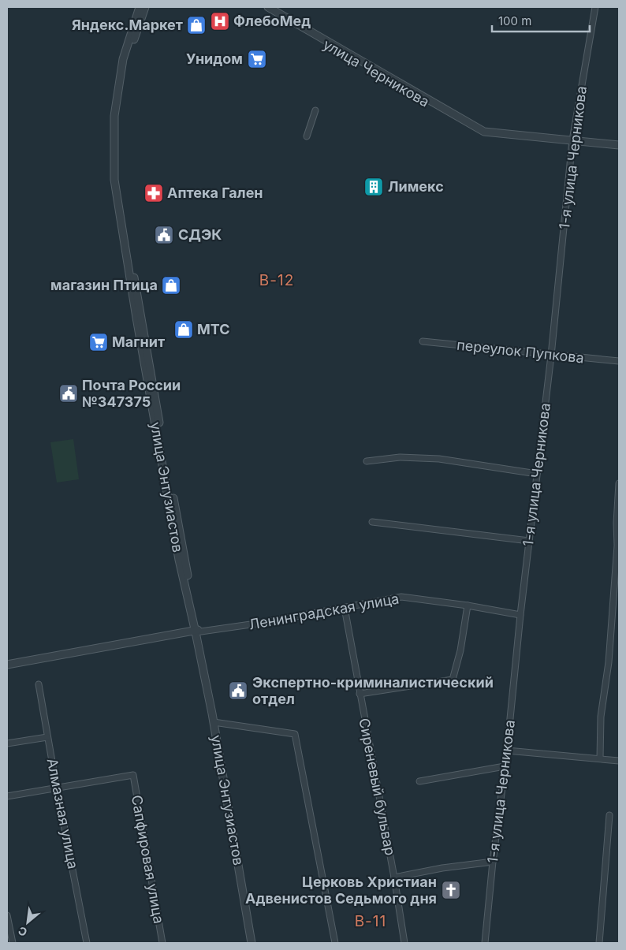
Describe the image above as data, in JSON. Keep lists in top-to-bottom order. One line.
{"streets":{"street":["улица Черникова","1-я улица Черникова","переулок Пупкова","улица Энтузиастов","Ленинградская улица","Сиреневый бульвар","Алмазная улица","Сапфировая улица"]},"crossings":[["улица Черникова","1-я улица Черникова"],["1-я улица Черникова","переулок Пупкова"],["1-я улица Черникова","Ленинградская улица"],["улица Энтузиастов","Ленинградская улица"],["Ленинградская улица","Сиреневый бульвар"],["Алмазная улица","Сапфировая улица"]],"districts":["В-12","В-11"],"places":{"hospital":["ФлебоМед"],"shop":["Яндекс.Маркет","магазин Птица","МТС"],"supermarket":["Унидом","Магнит"],"building":["Лимекс"],"pharmacy":["Аптека Гален"],"public building":["СДЭК","Почта России №347375","Экспертно-криминалистический отдел"],"church":["Церковь Христиан Адвенистов Седьмого дня"]},"scale_bar":"100 m","north":"bottom left"}
